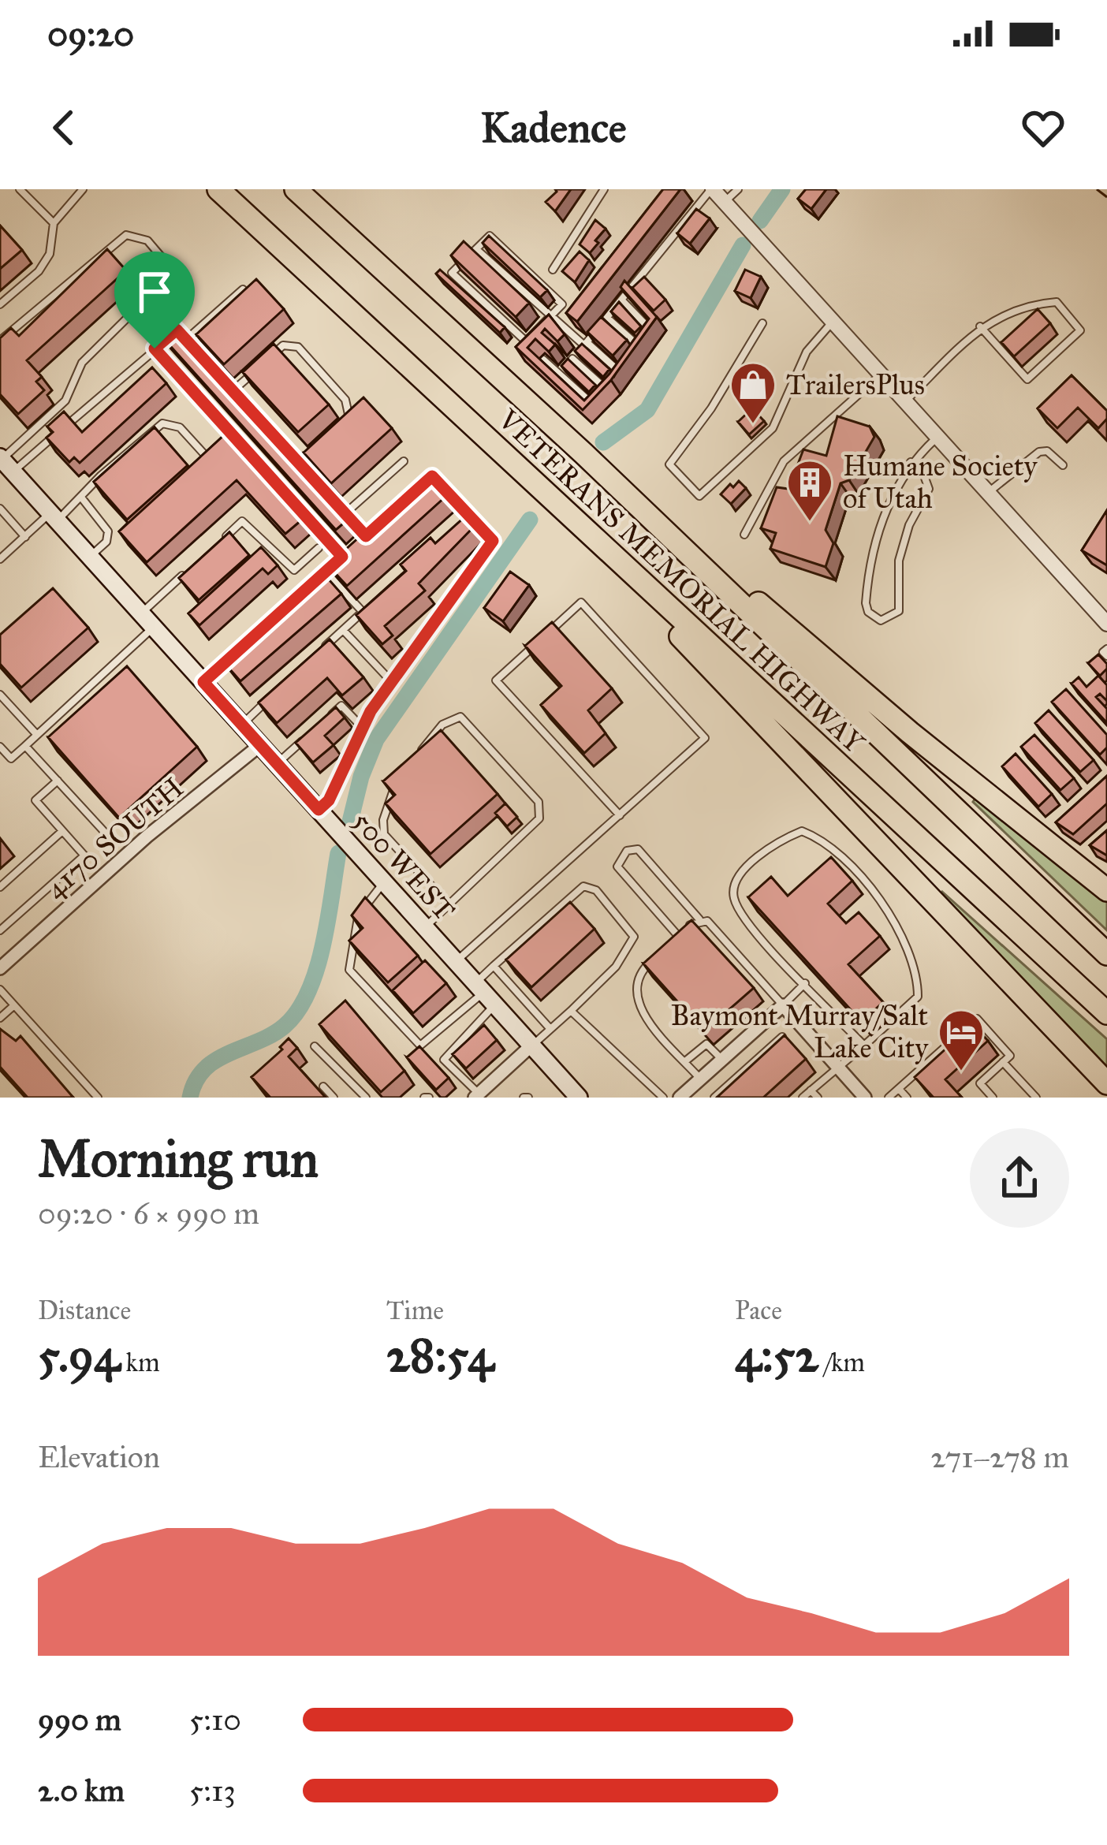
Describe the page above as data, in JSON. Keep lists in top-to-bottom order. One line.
{"streets":{"highway":["VETERANS MEMORIAL HIGHWAY"],"main road":["500 WEST"],"street":["4170 SOUTH"]},"crossings":[["4170 SOUTH","500 WEST"]],"places":{"shop":["TrailersPlus"],"building":["Humane Society of Utah"],"hotel":["Baymont Murray/Salt Lake City"]},"page":{"status":"09:20","header":"Kadence","heading":["Morning run","09:20 · 6 × 990 m"],"stats":[["Distance","5.94 km"],["Time","28:54"],["Pace","4:52 /km"]],"chart":["Elevation","271–278 m"],"list":[{"name":"990 m","note":"5:10"},{"name":"2.0 km","note":"5:13"}]}}
